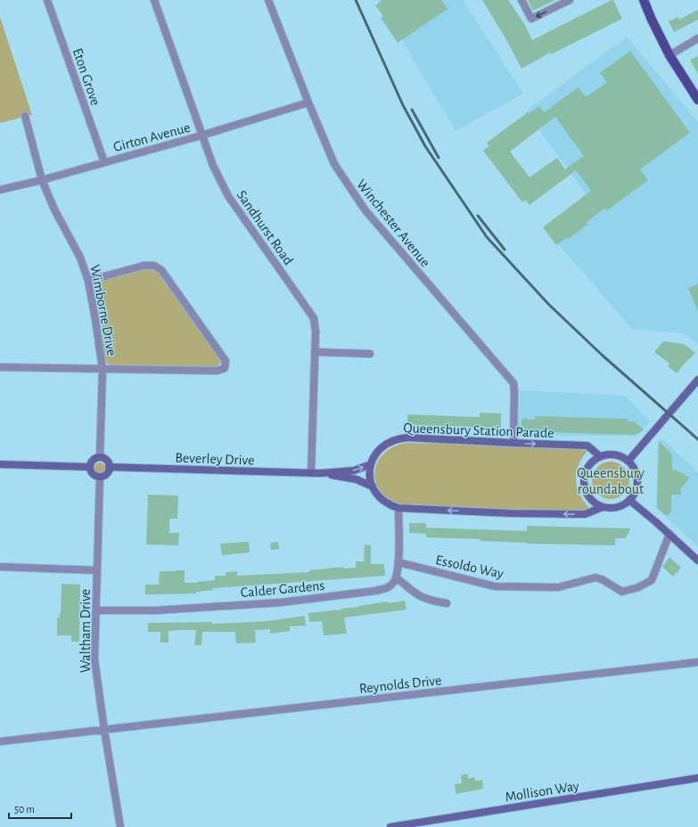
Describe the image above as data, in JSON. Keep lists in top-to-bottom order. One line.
{"streets":{"street":["Eton Grove","Girton Avenue","Winchester Avenue","Sandhurst Road","Wimborne Drive","Queensbury Station Parade","Beverley Drive","Essoldo Way","Calder Gardens","Waltham Drive","Reynolds Drive","Mollison Way"]},"crossings":[["Eton Grove","Girton Avenue"],["Girton Avenue","Winchester Avenue"],["Girton Avenue","Sandhurst Road"],["Girton Avenue","Wimborne Drive"],["Winchester Avenue","Queensbury Station Parade"],["Sandhurst Road","Beverley Drive"],["Wimborne Drive","Beverley Drive"],["Wimborne Drive","Waltham Drive"],["Queensbury Station Parade","Beverley Drive"],["Beverley Drive","Waltham Drive"],["Calder Gardens","Waltham Drive"],["Waltham Drive","Reynolds Drive"]],"one_way":["Queensbury Station Parade"],"parks":["Queensbury roundabout"],"scale_bar":"50 m"}
